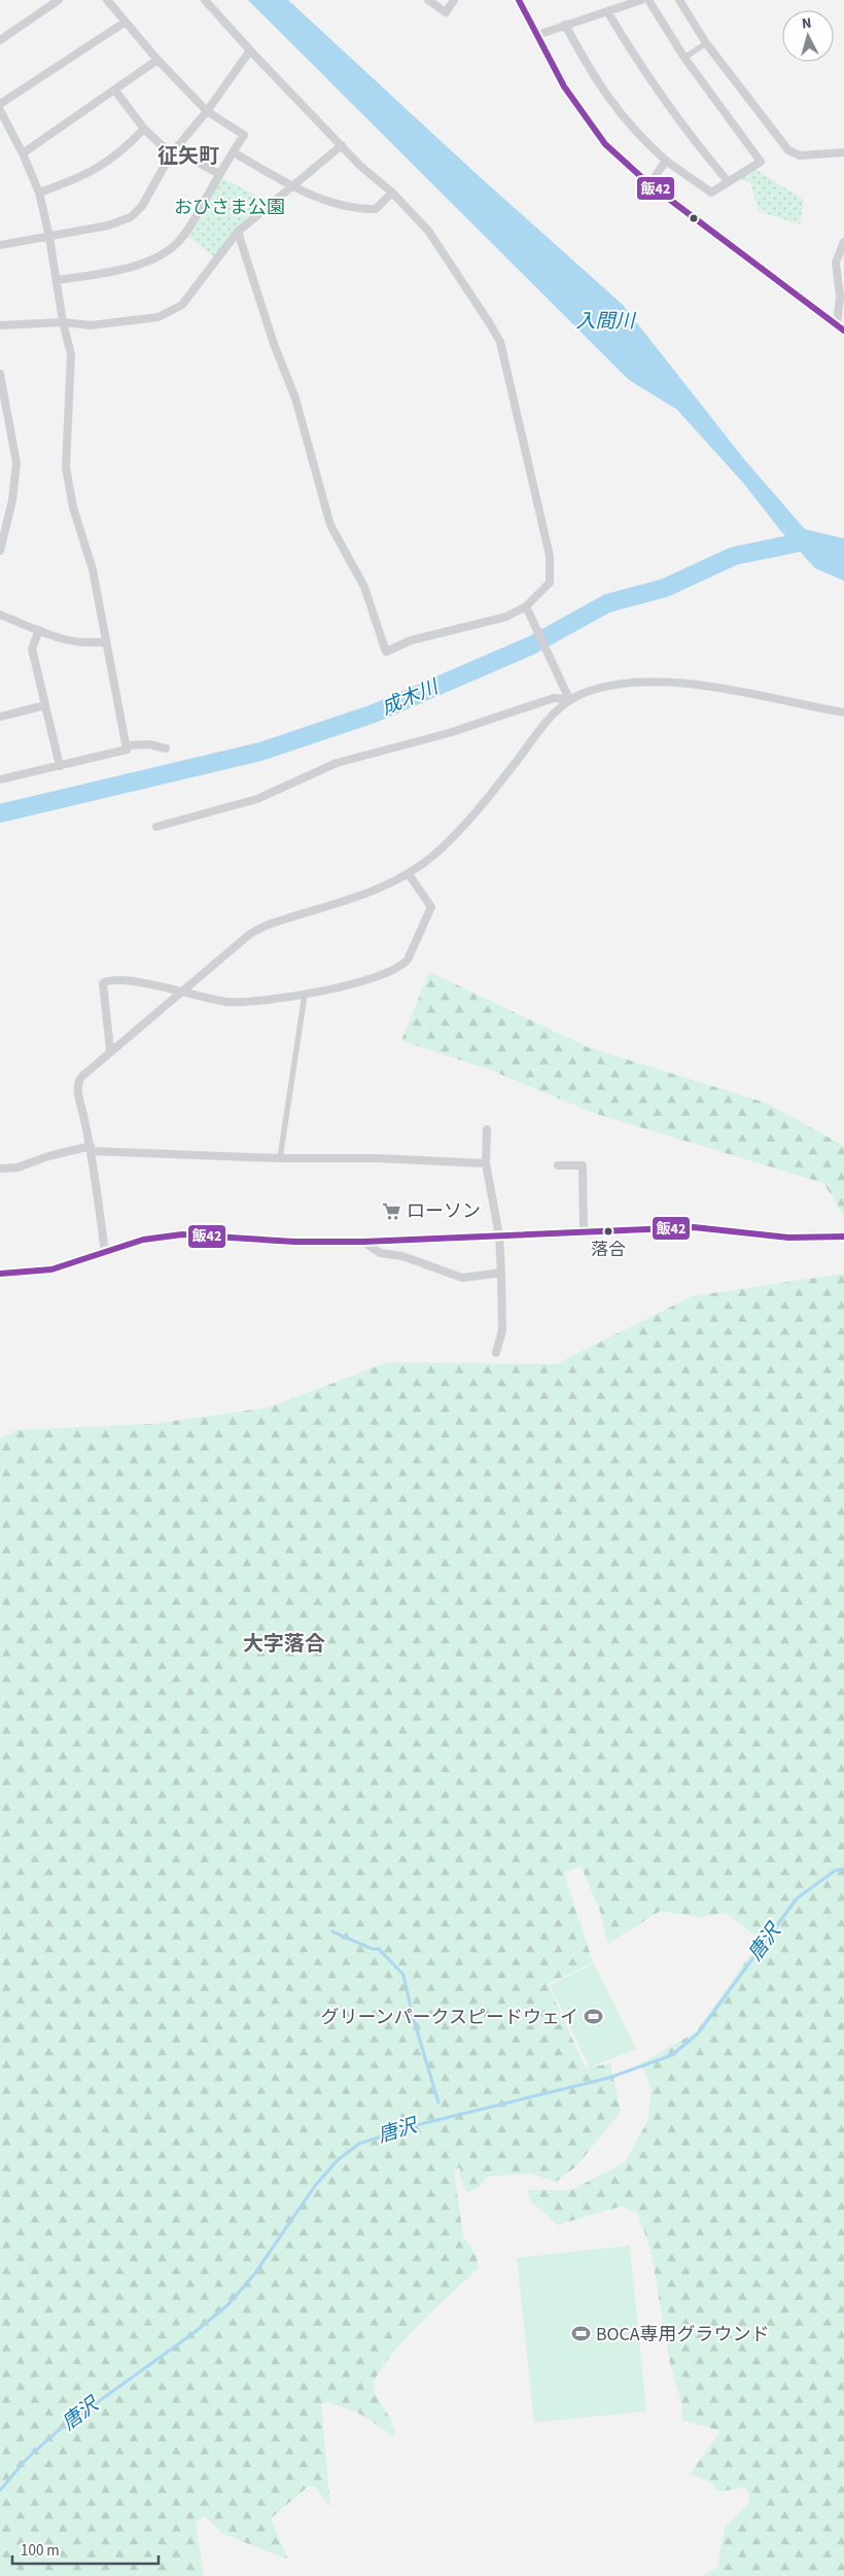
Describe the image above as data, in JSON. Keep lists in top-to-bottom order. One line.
{"districts":["征矢町","大字落合"],"water":["入間川","成木川","唐沢"],"parks":["おひさま公園"],"places":{"supermarket":["ローソン"],"other":["落合"],"sports":["グリーンパークスピードウェイ","BOCA専用グラウンド"]},"lines":["transit line 飯42"],"scale_bar":"100 m","north":"top"}
